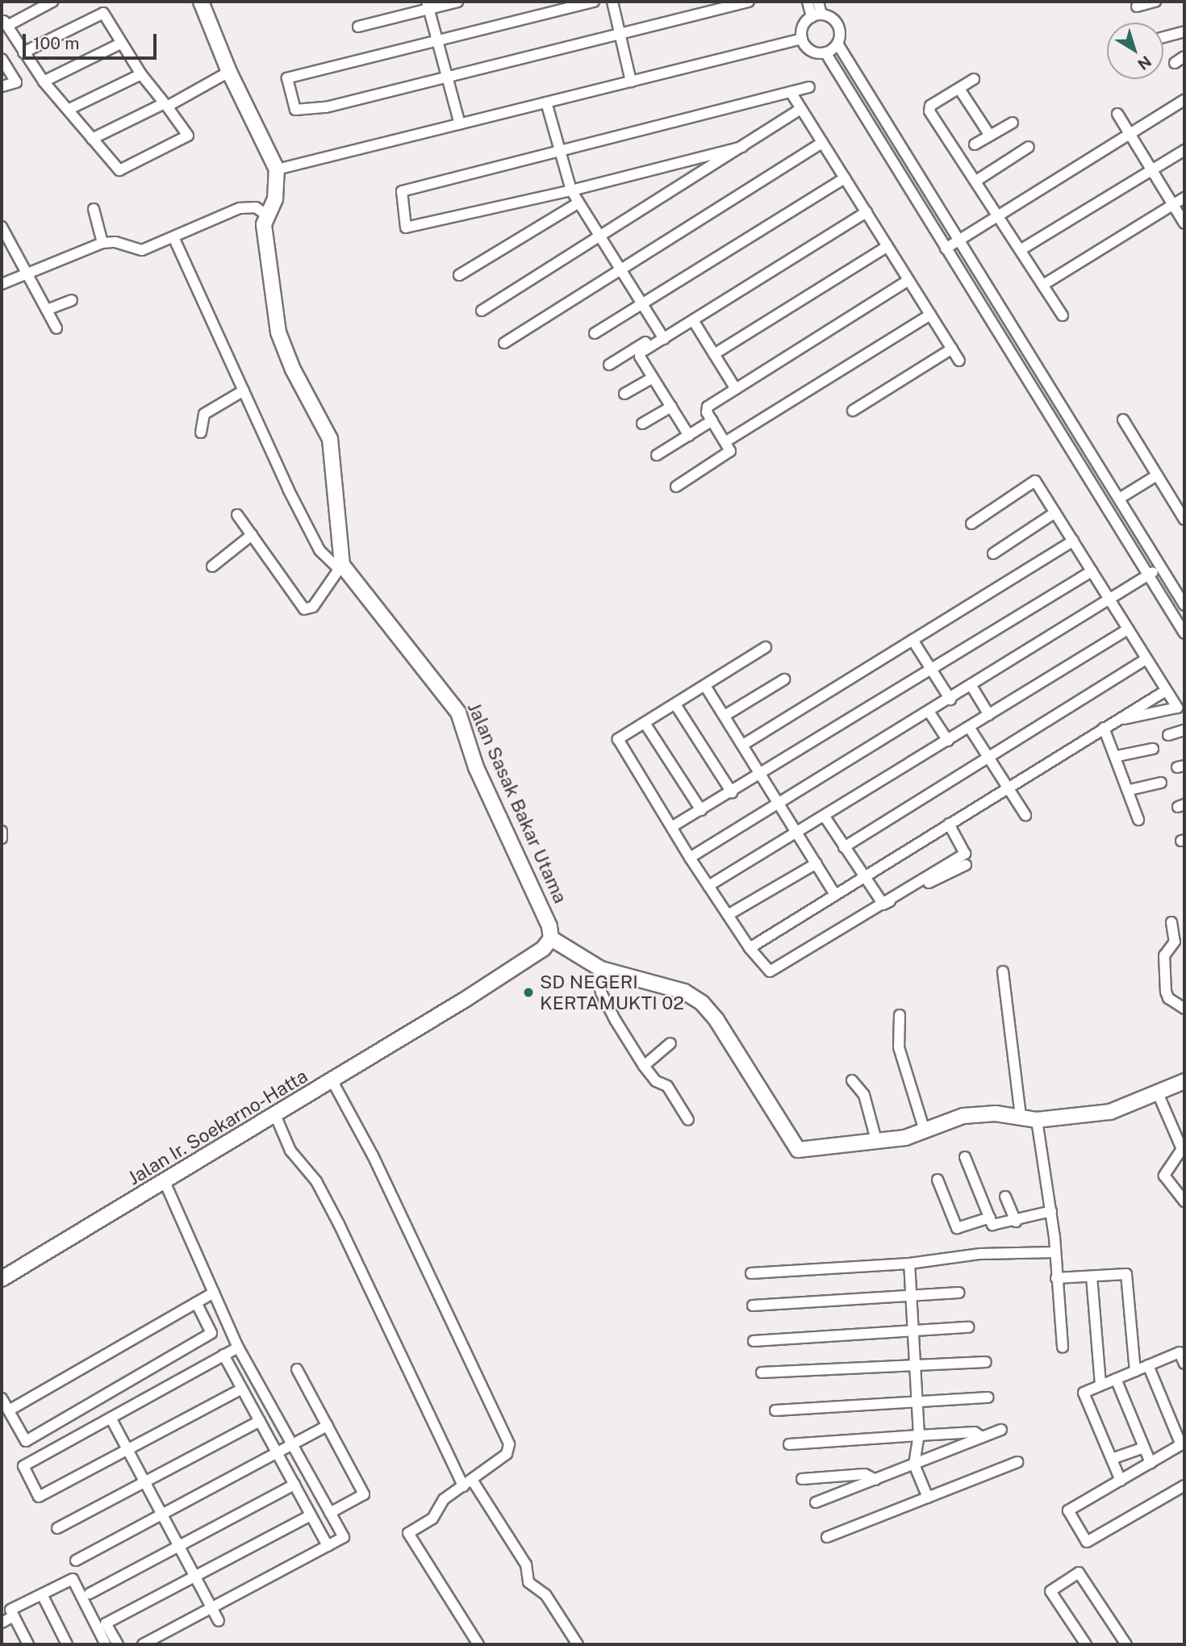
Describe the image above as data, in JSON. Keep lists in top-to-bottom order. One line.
{"streets":{"main road":["Jalan Sasak Bakar Utama","Jalan Ir. Soekarno-Hatta"]},"crossings":[["Jalan Sasak Bakar Utama","Jalan Ir. Soekarno-Hatta"]],"places":["SD NEGERI KERTAMUKTI 02"],"scale_bar":"100 m","north":"bottom right"}
